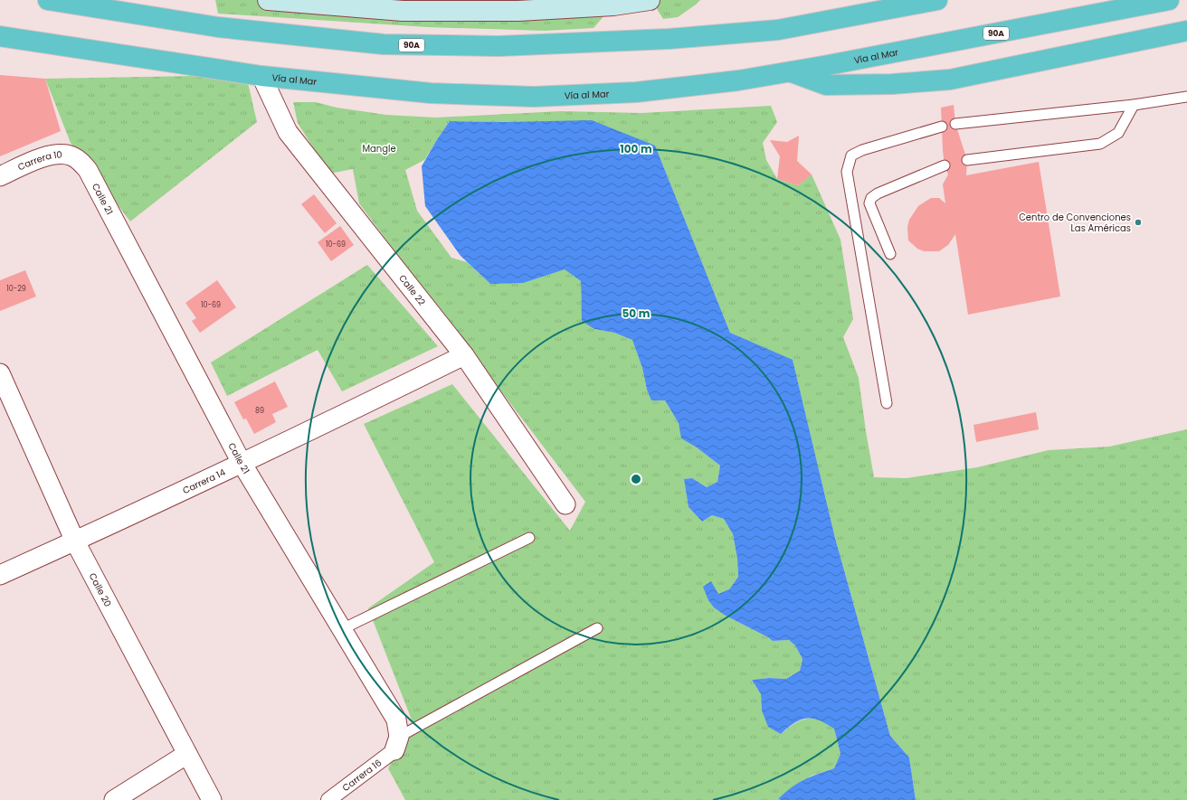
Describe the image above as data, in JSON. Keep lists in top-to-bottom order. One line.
{"streets":{"highway":["90A","Vía al Mar"],"street":["Carrera 10","Calle 21","Calle 22","Carrera 14","Calle 20","Carrera 16"]},"crossings":[["Vía al Mar","Calle 22"],["Carrera 10","Calle 21"],["Calle 21","Carrera 14"],["Calle 21","Carrera 16"],["Calle 22","Carrera 14"],["Carrera 14","Calle 20"]],"parks":["Mangle"],"places":["Centro de Convenciones Las Américas"],"house_numbers":["10-69","10-29","10-69","89"],"rings":["100 m","50 m"]}
